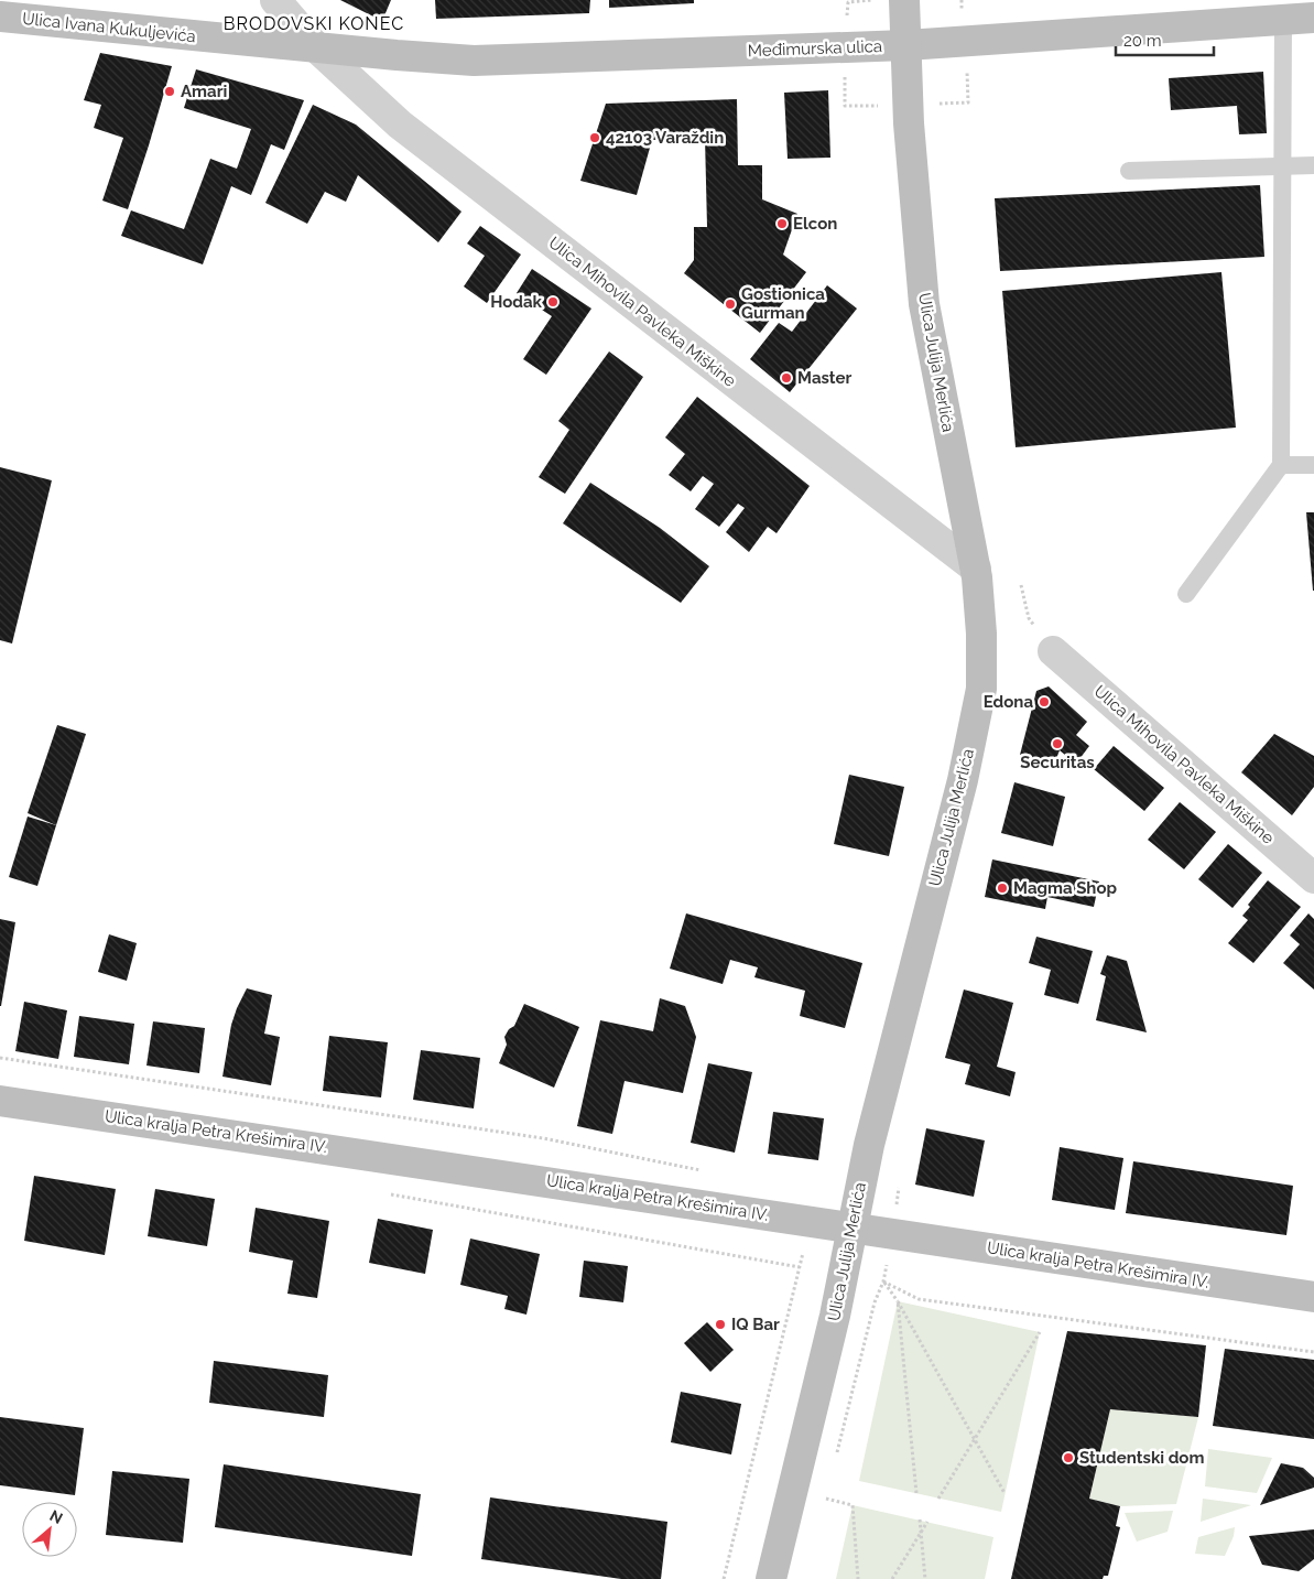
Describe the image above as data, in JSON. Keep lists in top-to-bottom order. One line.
{"streets":{"main road":["Ulica Ivana Kukuljevića","Međimurska ulica","Ulica Julija Merlića","Ulica kralja Petra Krešimira IV."],"street":["Ulica Mihovila Pavleka Miškine"]},"crossings":[["Ulica Ivana Kukuljevića","Međimurska ulica"],["Ulica Ivana Kukuljevića","Ulica Mihovila Pavleka Miškine"],["Međimurska ulica","Ulica Mihovila Pavleka Miškine"],["Međimurska ulica","Ulica Julija Merlića"],["Ulica Mihovila Pavleka Miškine","Ulica Julija Merlića"],["Ulica Julija Merlića","Ulica kralja Petra Krešimira IV."]],"districts":["BRODOVSKI KONEC"],"places":["Amari","42103 Varaždin","Elcon","Hodak","Gostionica Gurman","Master","Edona","Securitas","Magma Shop","IQ Bar","Studentski dom"],"scale_bar":"20 m","north":"top right"}
